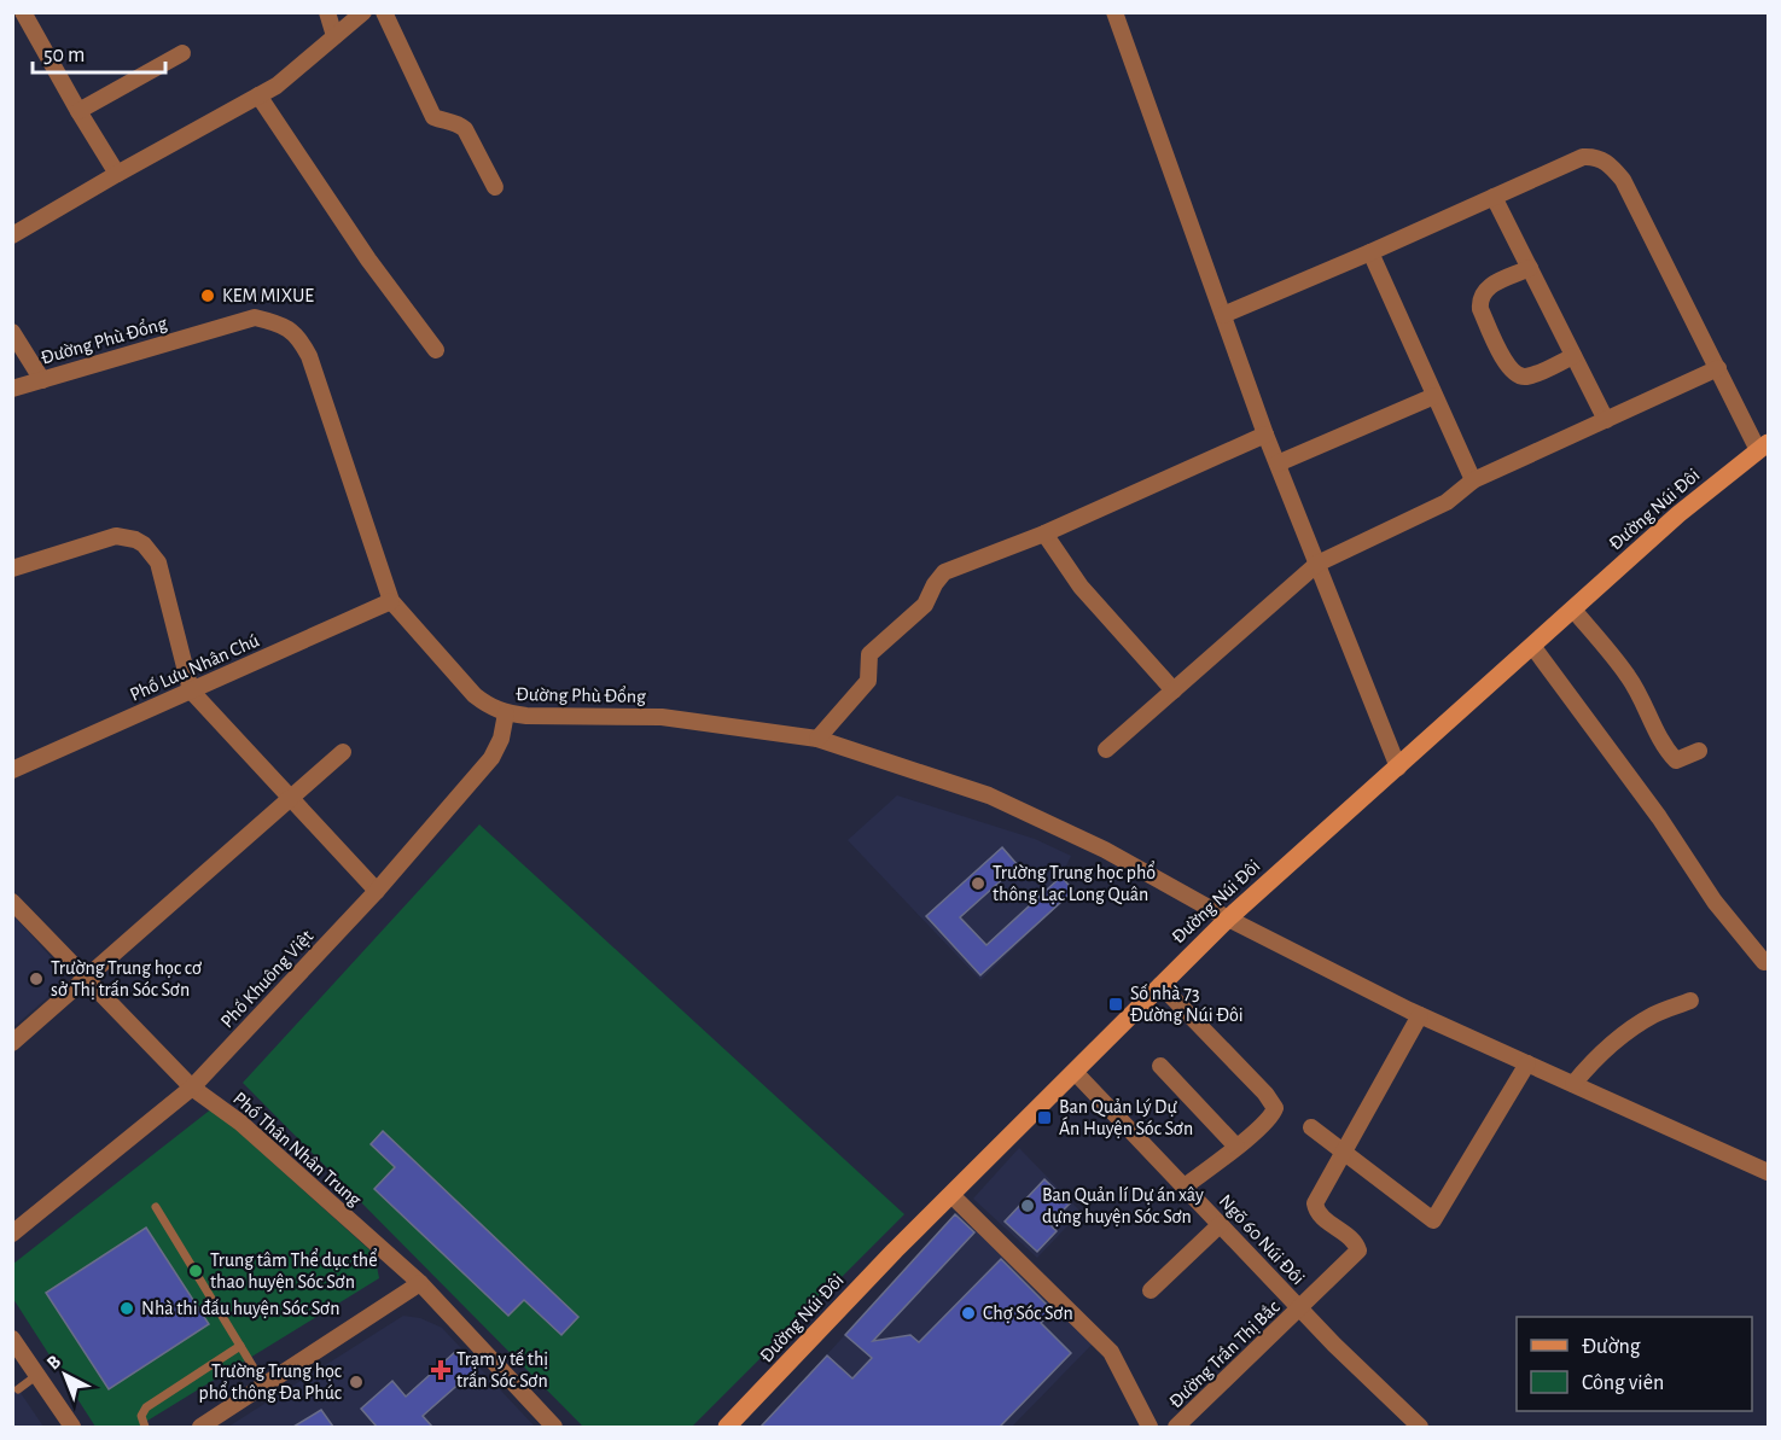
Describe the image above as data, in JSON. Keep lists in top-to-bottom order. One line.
{"streets":{"main road":["Đường Núi Đôi"],"street":["Đường Phù Đổng","Phố Lưu Nhân Chú","Phố Khuông Việt","Phố Thân Nhân Trung","Ngõ 60 Núi Đôi","Đường Trần Thị Bắc"]},"crossings":[["Đường Phù Đổng","Đường Núi Đôi"],["Đường Phù Đổng","Phố Lưu Nhân Chú"],["Đường Phù Đổng","Phố Khuông Việt"],["Đường Núi Đôi","Ngõ 60 Núi Đôi"],["Phố Khuông Việt","Phố Thân Nhân Trung"],["Ngõ 60 Núi Đôi","Đường Trần Thị Bắc"]],"places":{"other":["KEM MIXUE","Trường Trung học phổ thông Lạc Long Quân","Trường Trung học cơ sở Thị trấn Sóc Sơn","Ban Quản lí Dự án xây dựng huyện Sóc Sơn","Trung tâm Thể dục thể thao huyện Sóc Sơn","Nhà thi đấu huyện Sóc Sơn","Chợ Sóc Sơn","Trường Trung học phổ thông Đa Phúc"],"transit":["Số nhà 73 Đường Núi Đôi","Ban Quản Lý Dự Án Huyện Sóc Sơn"],"health":["Trạm y tế thị trấn Sóc Sơn"]},"legend":["Đường","Công viên"],"scale_bar":"50 m","north":"top left"}
